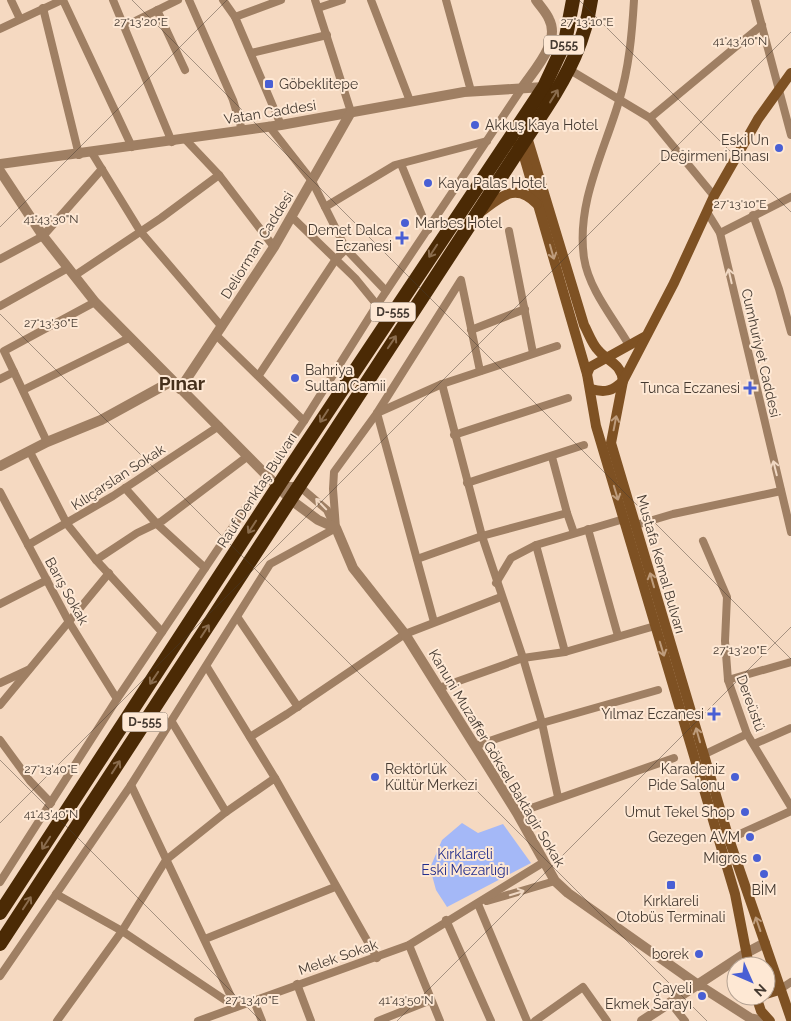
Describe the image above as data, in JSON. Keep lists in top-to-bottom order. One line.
{"streets":{"highway":["D555","D-555","Rauf Denktaş Bulvarı"],"main road":["Mustafa Kemal Bulvarı"],"street":["Vatan Caddesi","Deliorman Caddesi","Cumhuriyet Caddesi","Kılıçarslan Sokak","Barış Sokak","Dereüstü","Kanuni Muzaffer Göksel Baktagir Sokak","Melek Sokak"]},"crossings":[["D555","Vatan Caddesi"],["D555","Rauf Denktaş Bulvarı"],["Vatan Caddesi","Deliorman Caddesi"],["Vatan Caddesi","Rauf Denktaş Bulvarı"],["D-555","Rauf Denktaş Bulvarı"],["D-555","Mustafa Kemal Bulvarı"],["Cumhuriyet Caddesi","Mustafa Kemal Bulvarı"],["Kılıçarslan Sokak","Barış Sokak"],["Rauf Denktaş Bulvarı","Mustafa Kemal Bulvarı"],["Rauf Denktaş Bulvarı","Barış Sokak"],["Rauf Denktaş Bulvarı","Kanuni Muzaffer Göksel Baktagir Sokak"],["Kanuni Muzaffer Göksel Baktagir Sokak","Melek Sokak"]],"districts":["Pınar"],"parks":["Kırklareli Eski Mezarlığı"],"places":{"transit":["Göbeklitepe","Kırklareli Otobüs Terminali"],"other":["Akkuş Kaya Hotel","Eski Un Değirmeni Binası","Kaya Palas Hotel","Marbes Hotel","Bahriya Sultan Camii","Rektörlük Kültür Merkezi","Karadeniz Pide Salonu","Umut Tekel Shop","Gezegen AVM","Migros","BİM","borek","Çayeli Ekmek Sarayı"],"health":["Demet Dalca Eczanesi","Tunca Eczanesi","Yılmaz Eczanesi"]},"north":"bottom right","coordinates":["27°13'20\"E","27°13'10\"E","41°43'40\"N","41°43'30\"N","27°13'30\"E","27°13'40\"E","41°43'50\"N"]}
